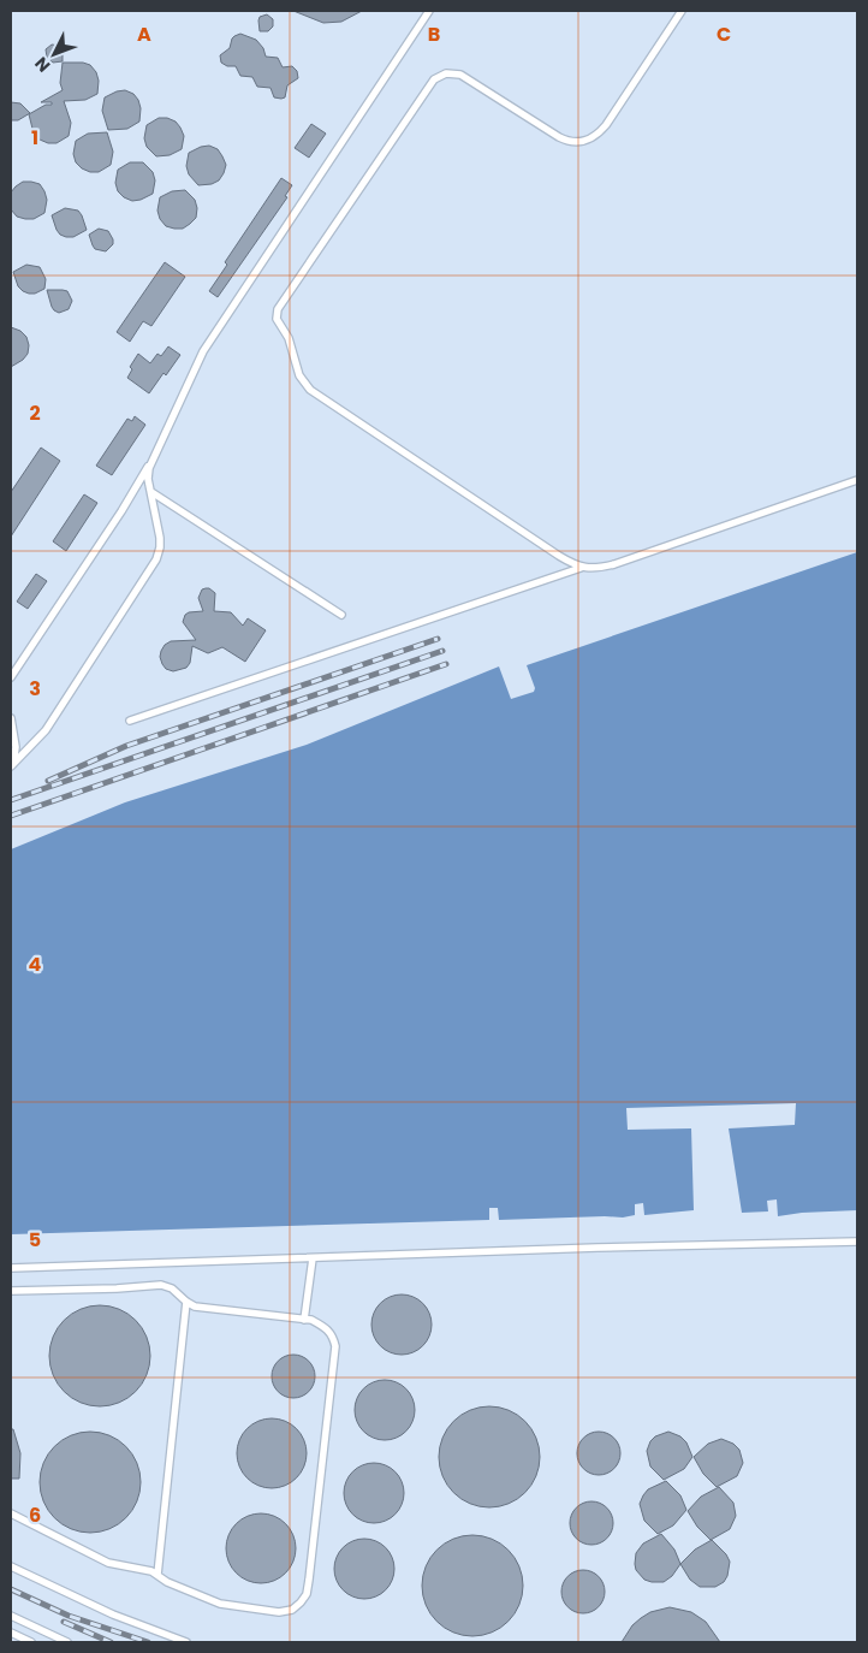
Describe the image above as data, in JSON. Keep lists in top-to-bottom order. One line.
{"north":"bottom left","grid":{"columns":["A","B","C"],"rows":["1","2","3","4","5","6"]}}
